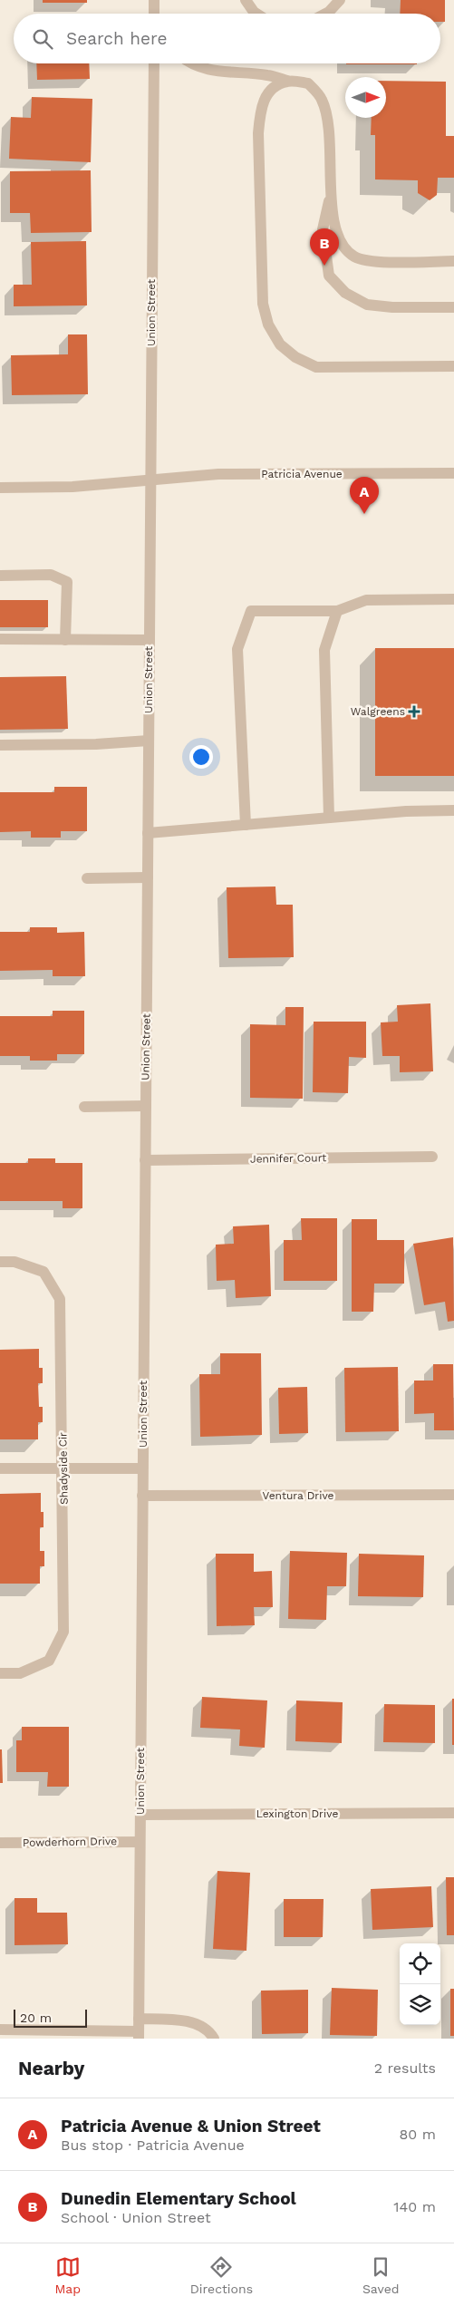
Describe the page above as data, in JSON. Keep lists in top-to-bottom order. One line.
{"streets":{"street":["Union Street","Patricia Avenue","Jennifer Court","Shadyside Cir","Ventura Drive","Lexington Drive","Powderhorn Drive"]},"crossings":[["Union Street","Patricia Avenue"],["Union Street","Jennifer Court"],["Union Street","Ventura Drive"],["Union Street","Lexington Drive"],["Union Street","Powderhorn Drive"]],"places":{"health":["Walgreens"]},"scale_bar":"20 m","north":"right","page":{"search":"Search here","pins":["B","A"],"scale":"20 m","heading":["Nearby","2 results"],"list":[{"mark":"A","name":"Patricia Avenue & Union Street","note":"Bus stop · Patricia Avenue","value":"80 m"},{"mark":"B","name":"Dunedin Elementary School","note":"School · Union Street","value":"140 m"}],"nav":["Map","Directions","Saved"]}}
